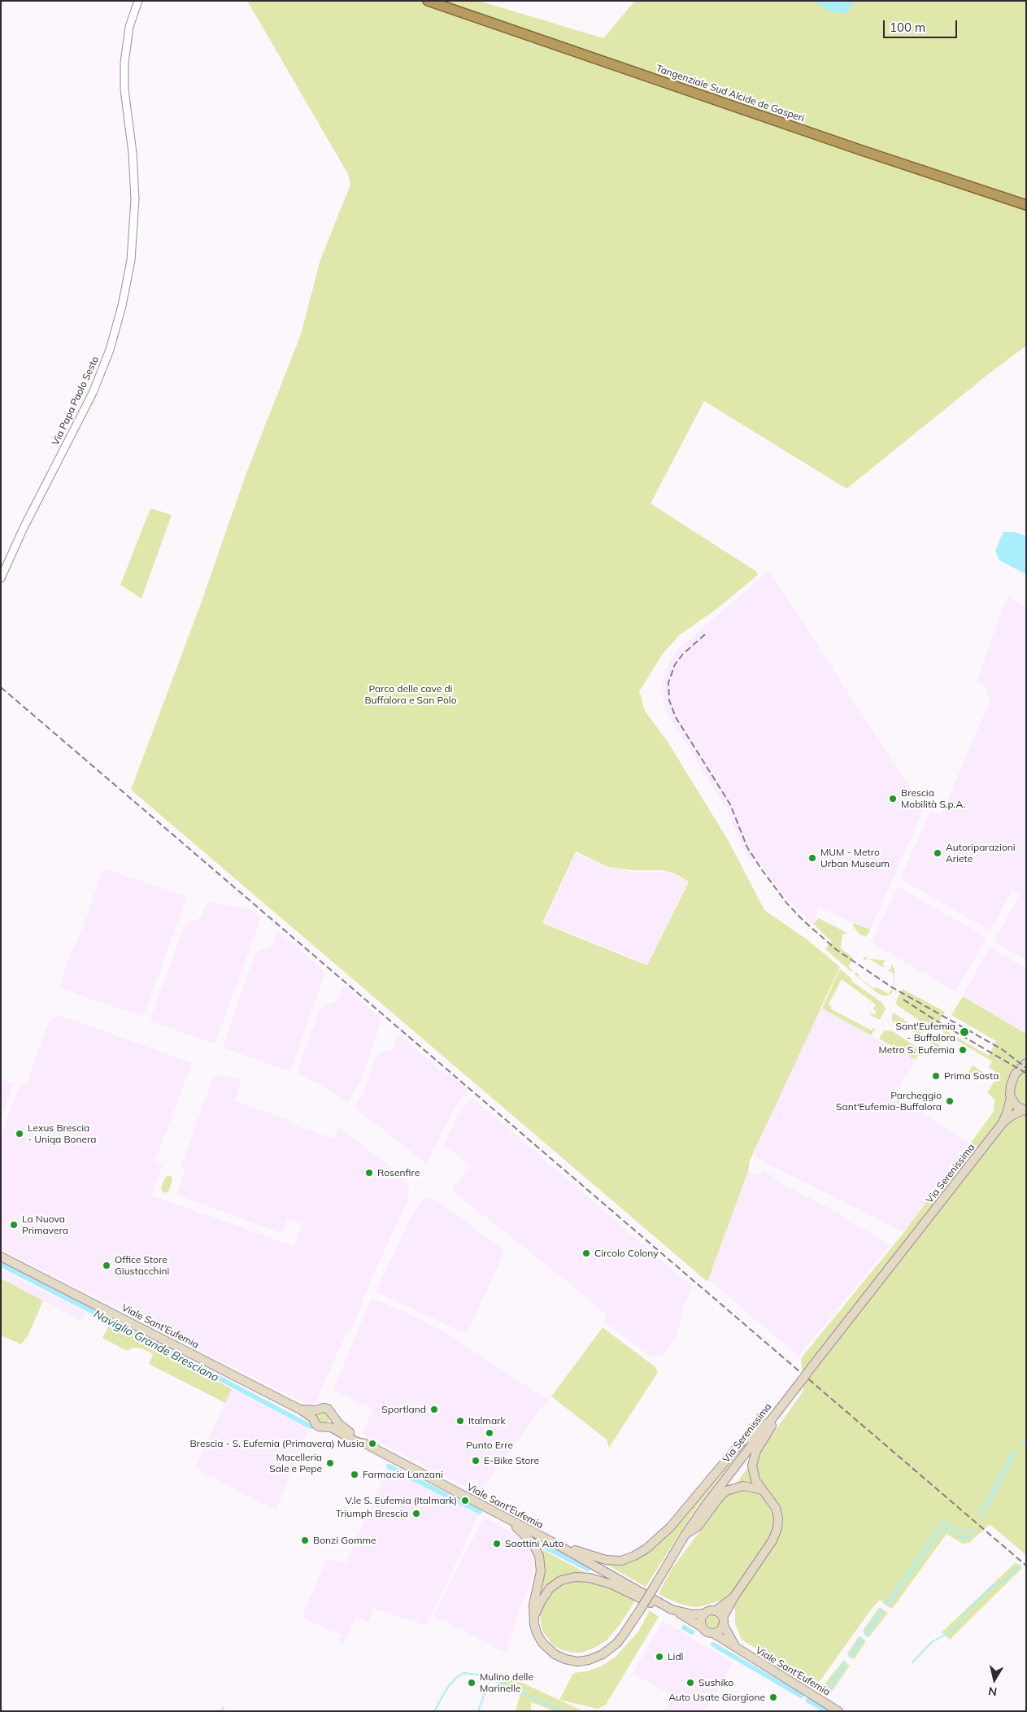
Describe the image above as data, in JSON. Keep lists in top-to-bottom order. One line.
{"streets":{"highway":["Tangenziale Sud Alcide de Gasperi"],"main road":["Via Serenissima","Viale Sant'Eufemia"],"street":["Via Papa Paolo Sesto"]},"crossings":[["Via Serenissima","Viale Sant'Eufemia"]],"water":["Naviglio Grande Bresciano"],"parks":["Parco delle cave di Buffalora e San Polo"],"places":["Brescia Mobilità S.p.A.","Autoriparazioni Ariete","MUM - Metro Urban Museum","Sant'Eufemia - Buffalora","Metro S. Eufemia","Prima Sosta","Parcheggio Sant'Eufemia-Buffalora","Lexus Brescia - Uniqa Bonera","Rosenfire","La Nuova Primavera","Circolo Colony","Office Store Giustacchini","Sportland","Italmark","Punto Erre","Brescia - S. Eufemia (Primavera) Musia","E-Bike Store","Macelleria Sale e Pepe","Farmacia Lanzani","V.le S. Eufemia (Italmark)","Triumph Brescia","Bonzi Gomme","Saottini Auto","Lidl","Mulino delle Marinelle","Sushiko","Auto Usate Giorgione"],"scale_bar":"100 m","north":"bottom"}
